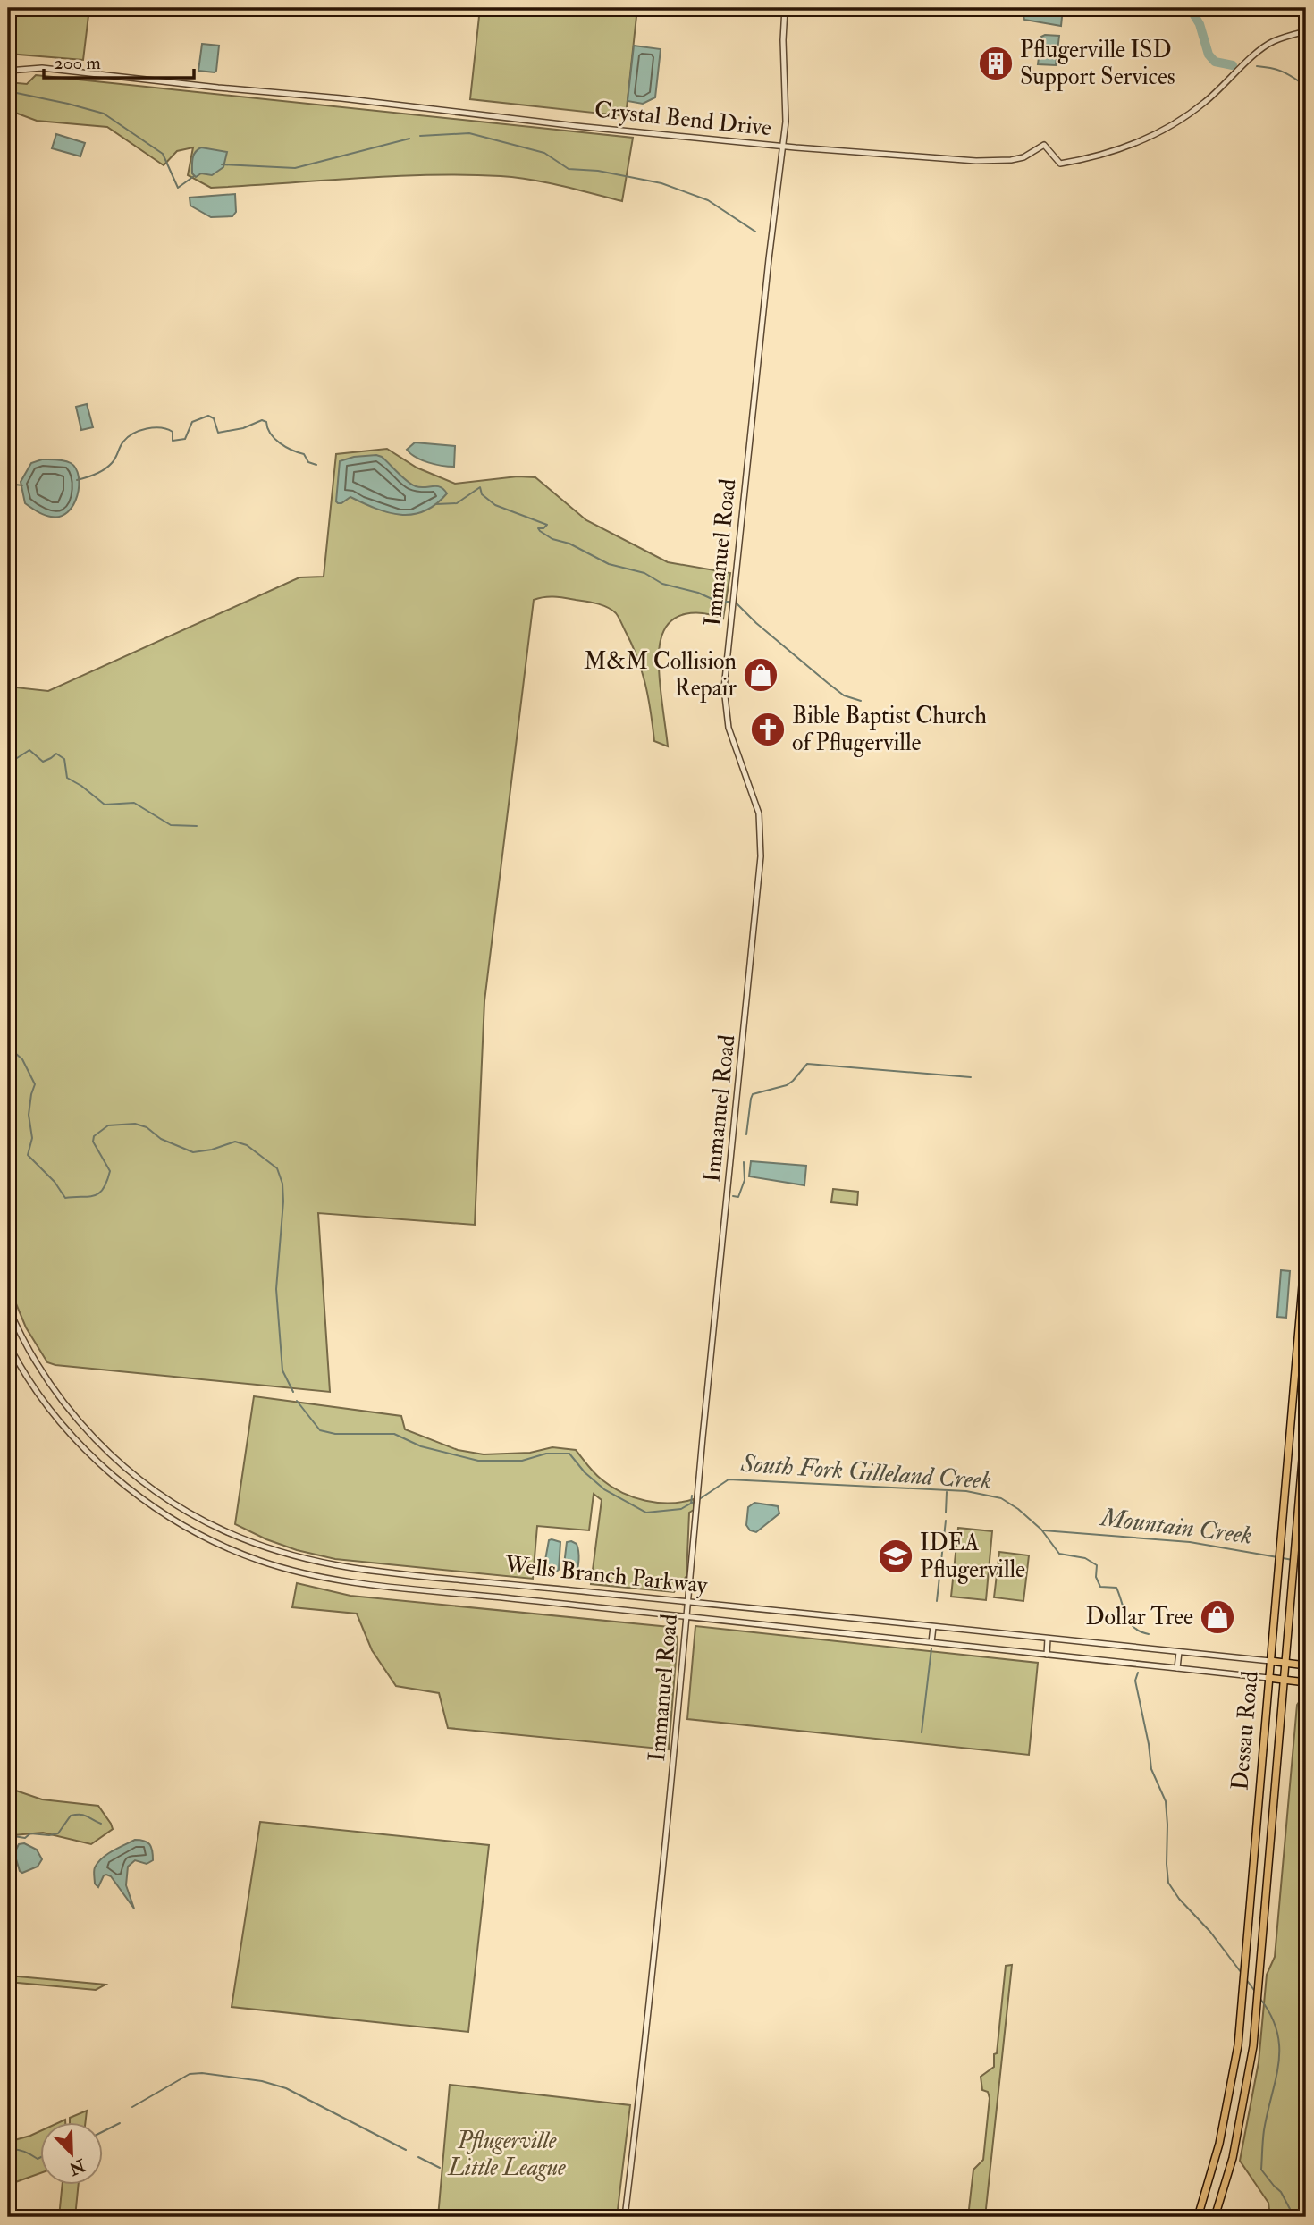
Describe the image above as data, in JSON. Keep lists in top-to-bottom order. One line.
{"streets":{"main road":["Wells Branch Parkway","Dessau Road"],"street":["Crystal Bend Drive","Immanuel Road"]},"crossings":[["Crystal Bend Drive","Immanuel Road"],["Immanuel Road","Wells Branch Parkway"],["Wells Branch Parkway","Dessau Road"]],"water":["South Fork Gilleland Creek","Mountain Creek"],"parks":["Pflugerville Little League"],"places":{"building":["Pflugerville ISD Support Services"],"shop":["M&M Collision Repair","Dollar Tree"],"church":["Bible Baptist Church of Pflugerville"],"school or university":["IDEA Pflugerville"]},"scale_bar":"200 m","north":"bottom right"}
